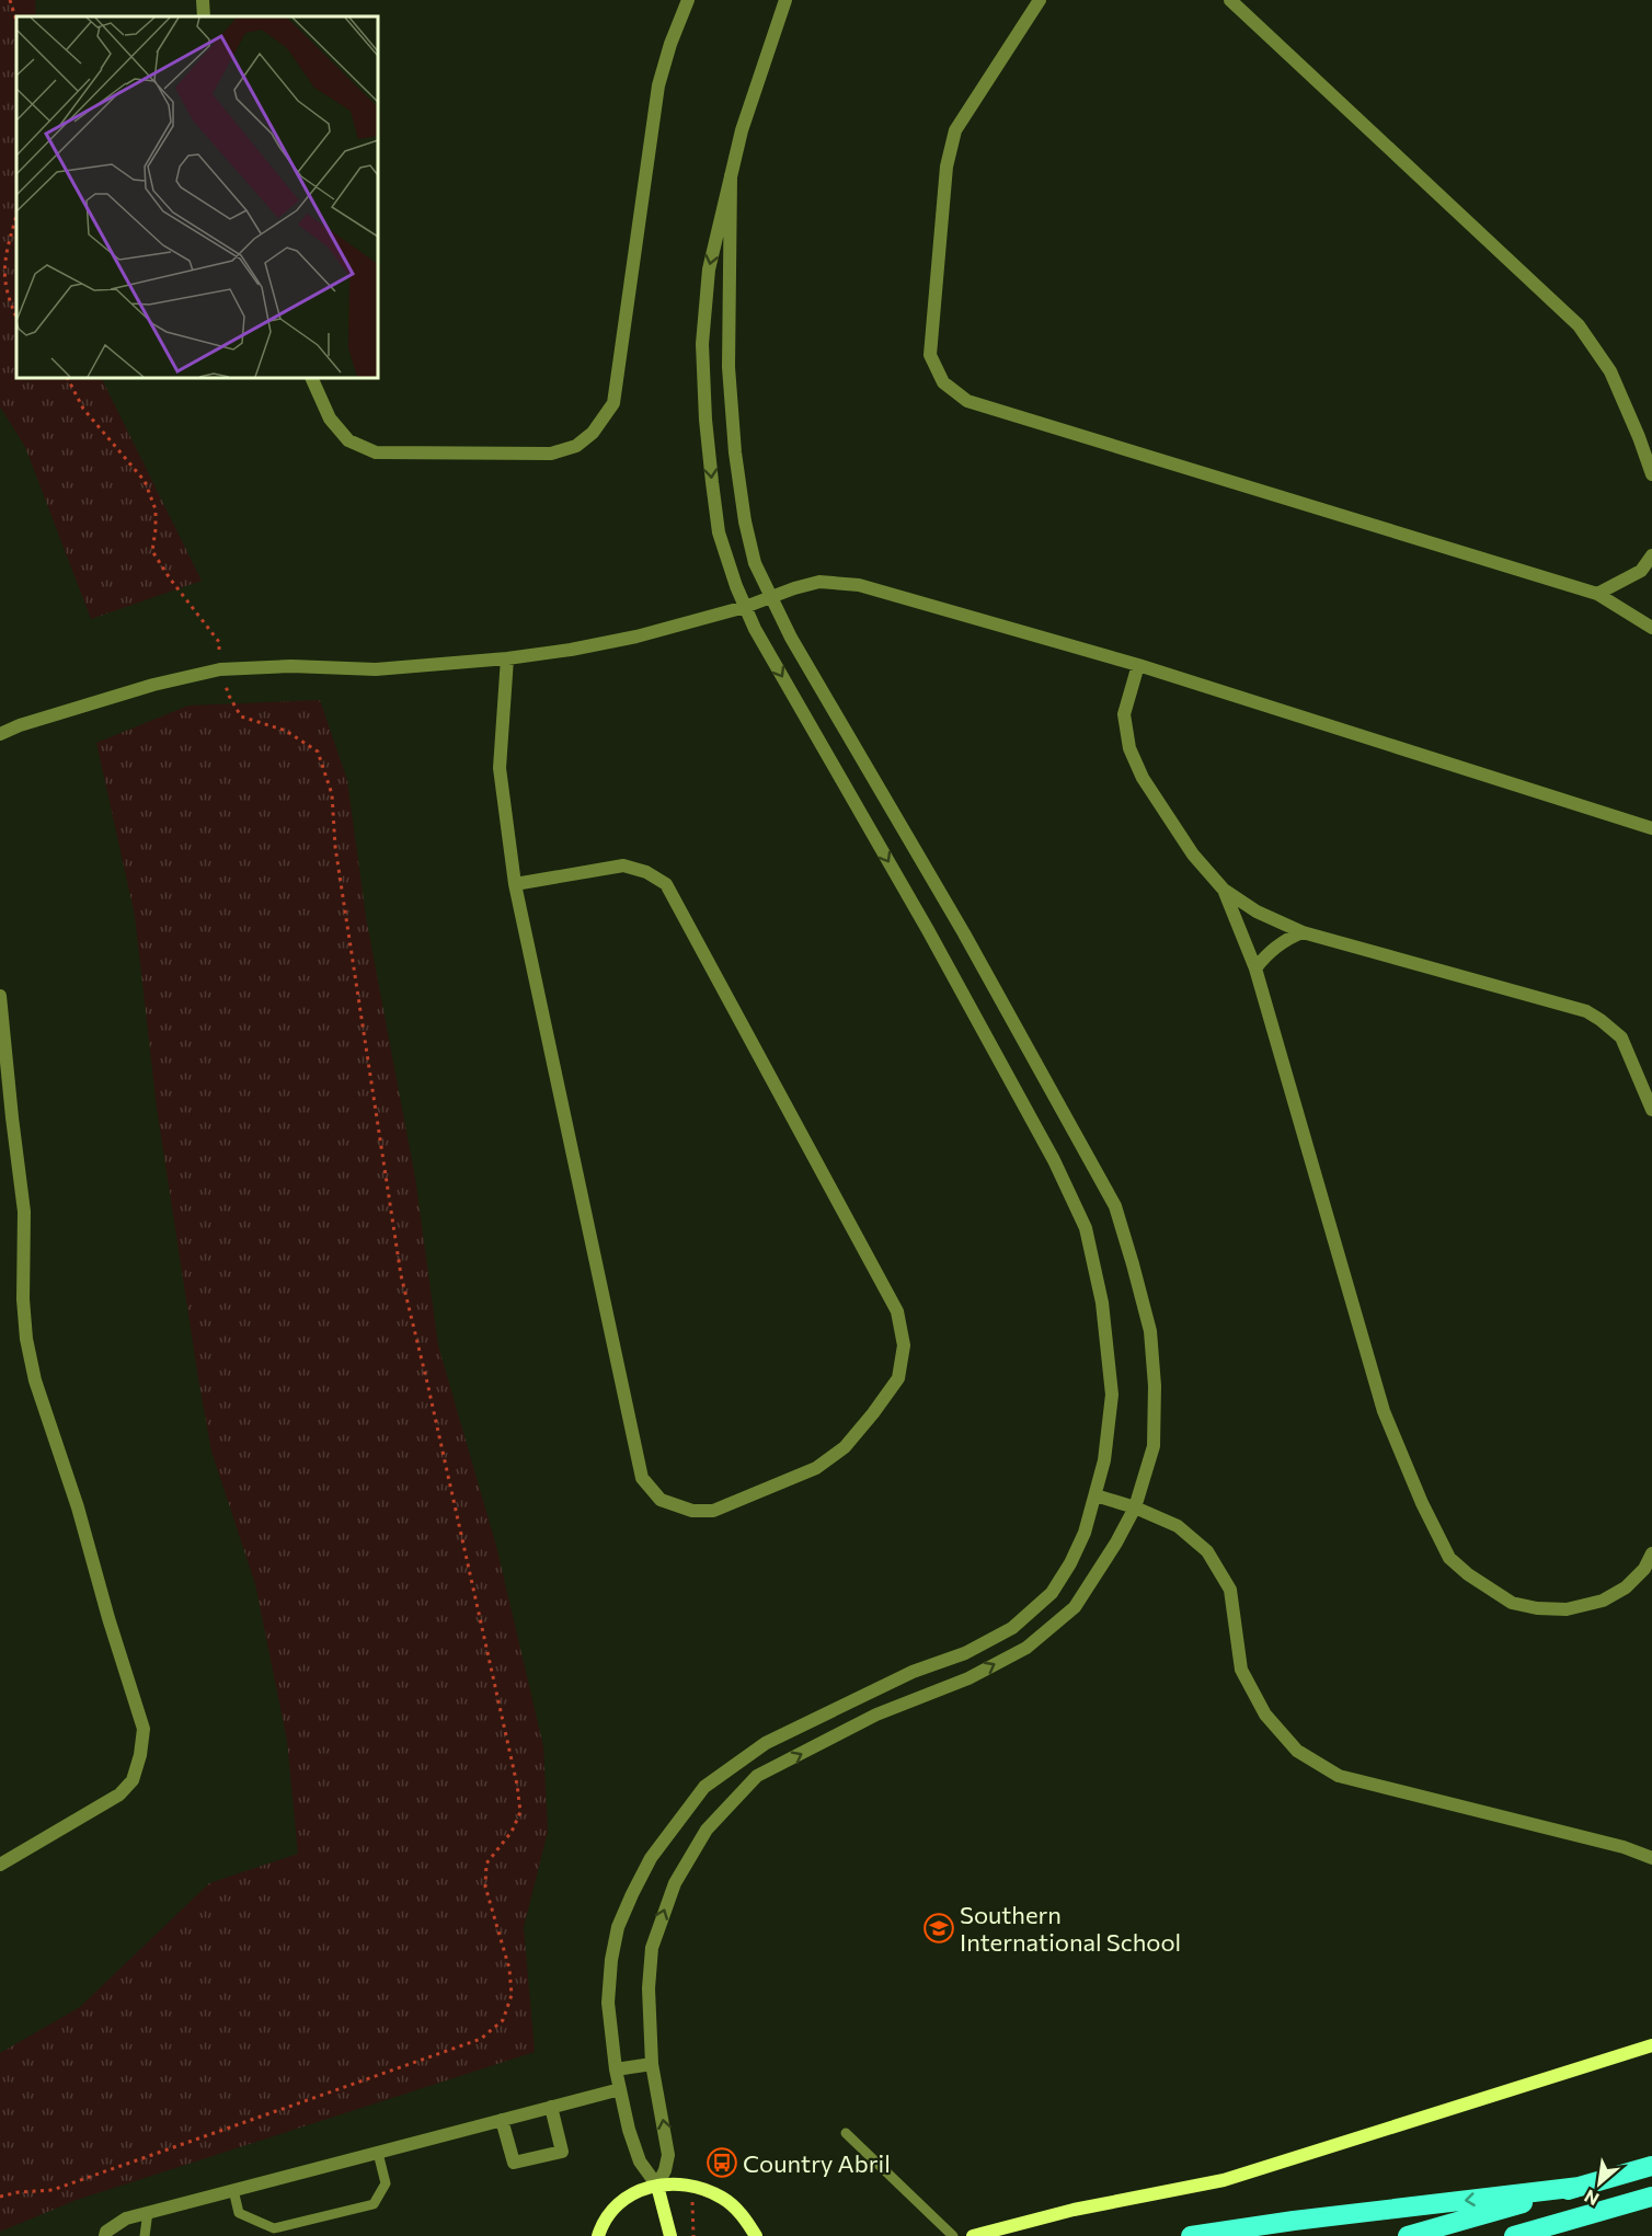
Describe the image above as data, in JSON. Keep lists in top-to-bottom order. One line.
{"places":{"school or university":["Southern International School"],"bus stop":["Country Abril"]},"north":"bottom left"}
